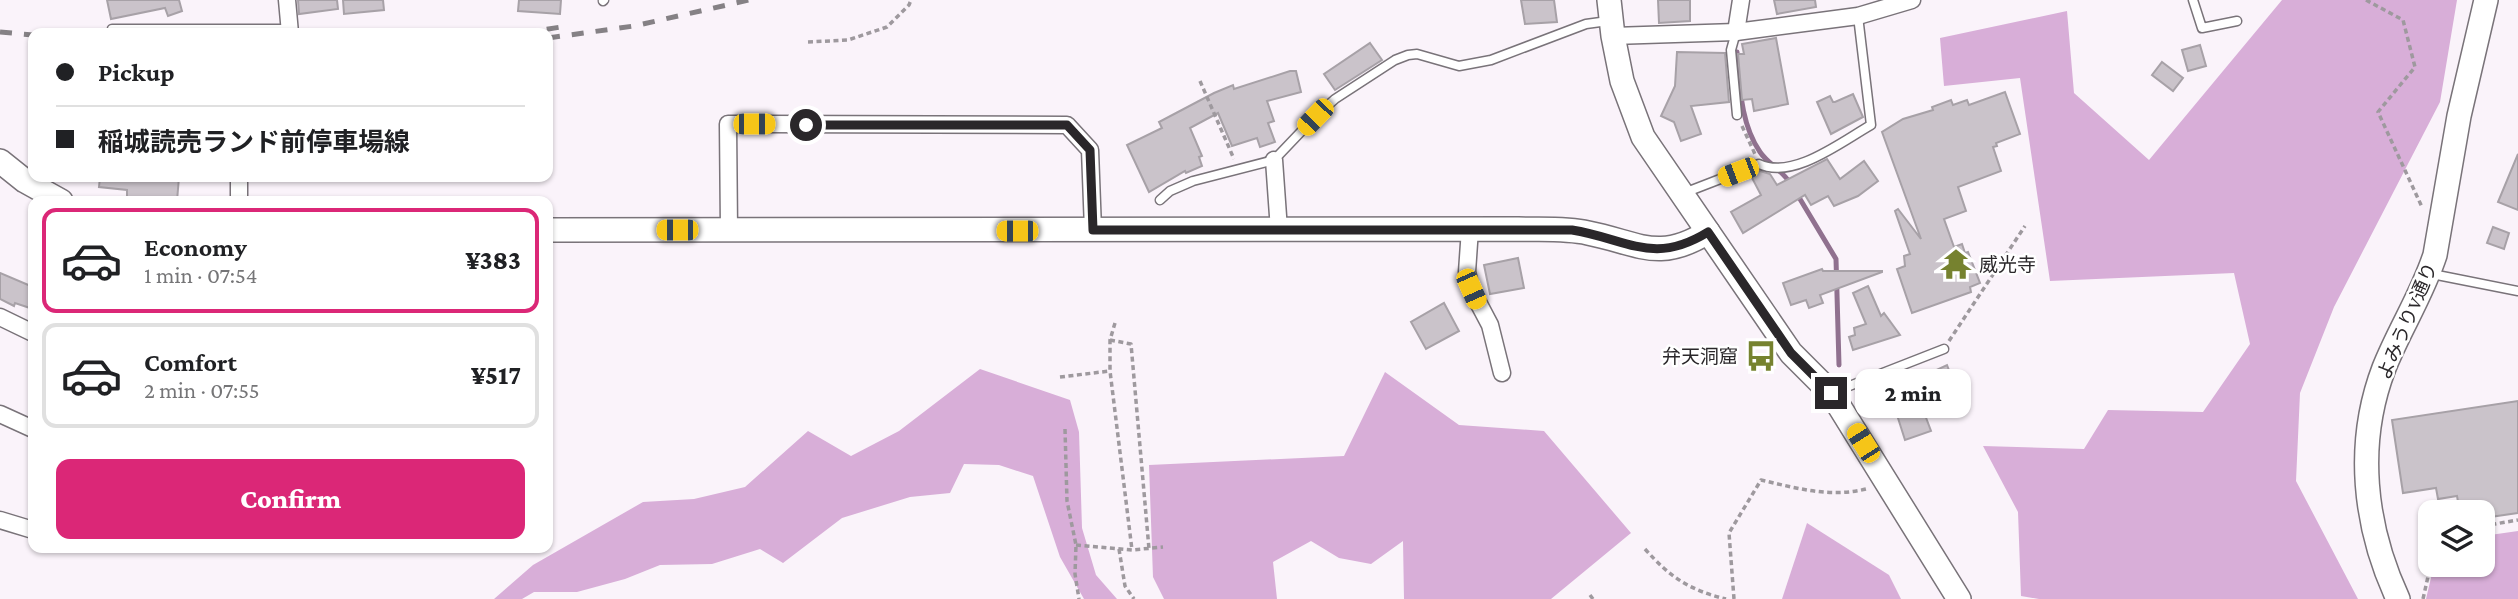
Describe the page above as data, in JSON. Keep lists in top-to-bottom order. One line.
{"streets":{"street":["よみうりV通り"]},"places":{"temple":["威光寺"],"bus stop":["弁天洞窟"]},"page":{"banner":["Pickup","稲城読売ランド前停車場線"],"list":[{"name":"Economy","note":"1 min · 07:54","value":"¥383"},{"name":"Comfort","note":"2 min · 07:55","value":"¥517"}],"bubble":"2 min","buttons":"Confirm"}}
